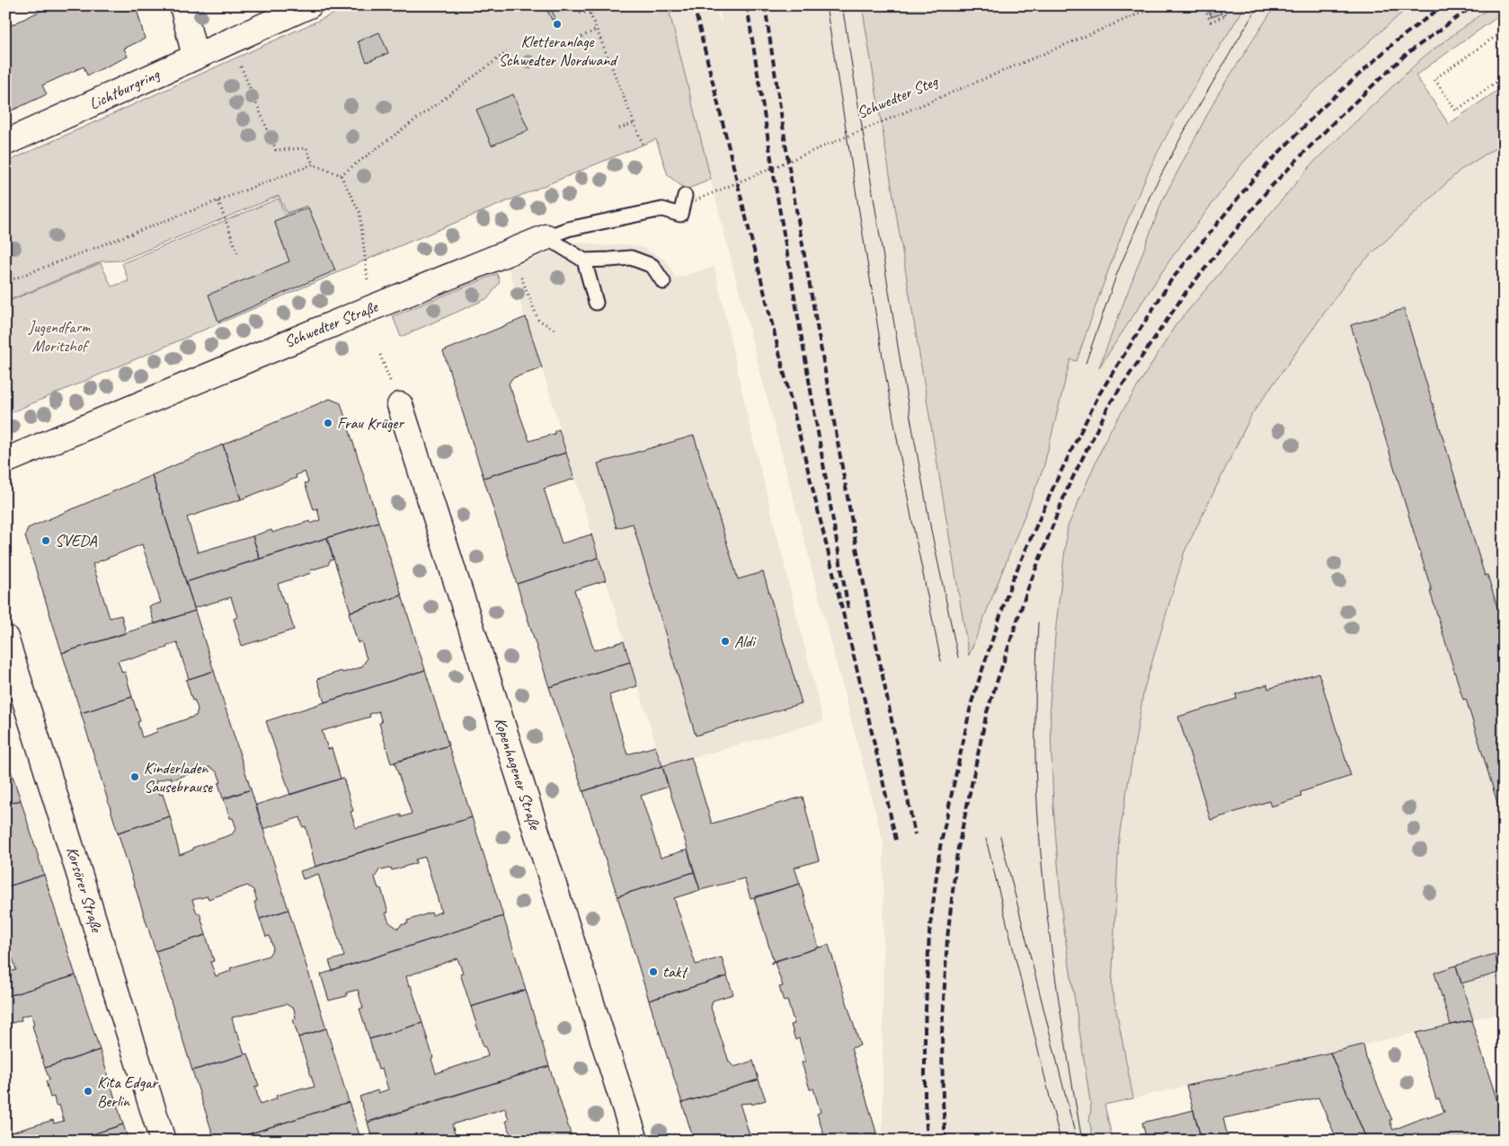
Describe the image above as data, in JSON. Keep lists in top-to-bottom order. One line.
{"streets":{"street":["Lichtburgring","Schwedter Straße","Kopenhagener Straße","Korsörer Straße"],"path":["Schwedter Steg"]},"crossings":[["Schwedter Steg","Schwedter Straße"]],"parks":["Jugendfarm Moritzhof"],"places":["Kletteranlage Schwedter Nordwand","Frau Krüger","SVEDA","Aldi","Kinderladen Sausebrause","takt","Kita Edgar Berlin"]}
